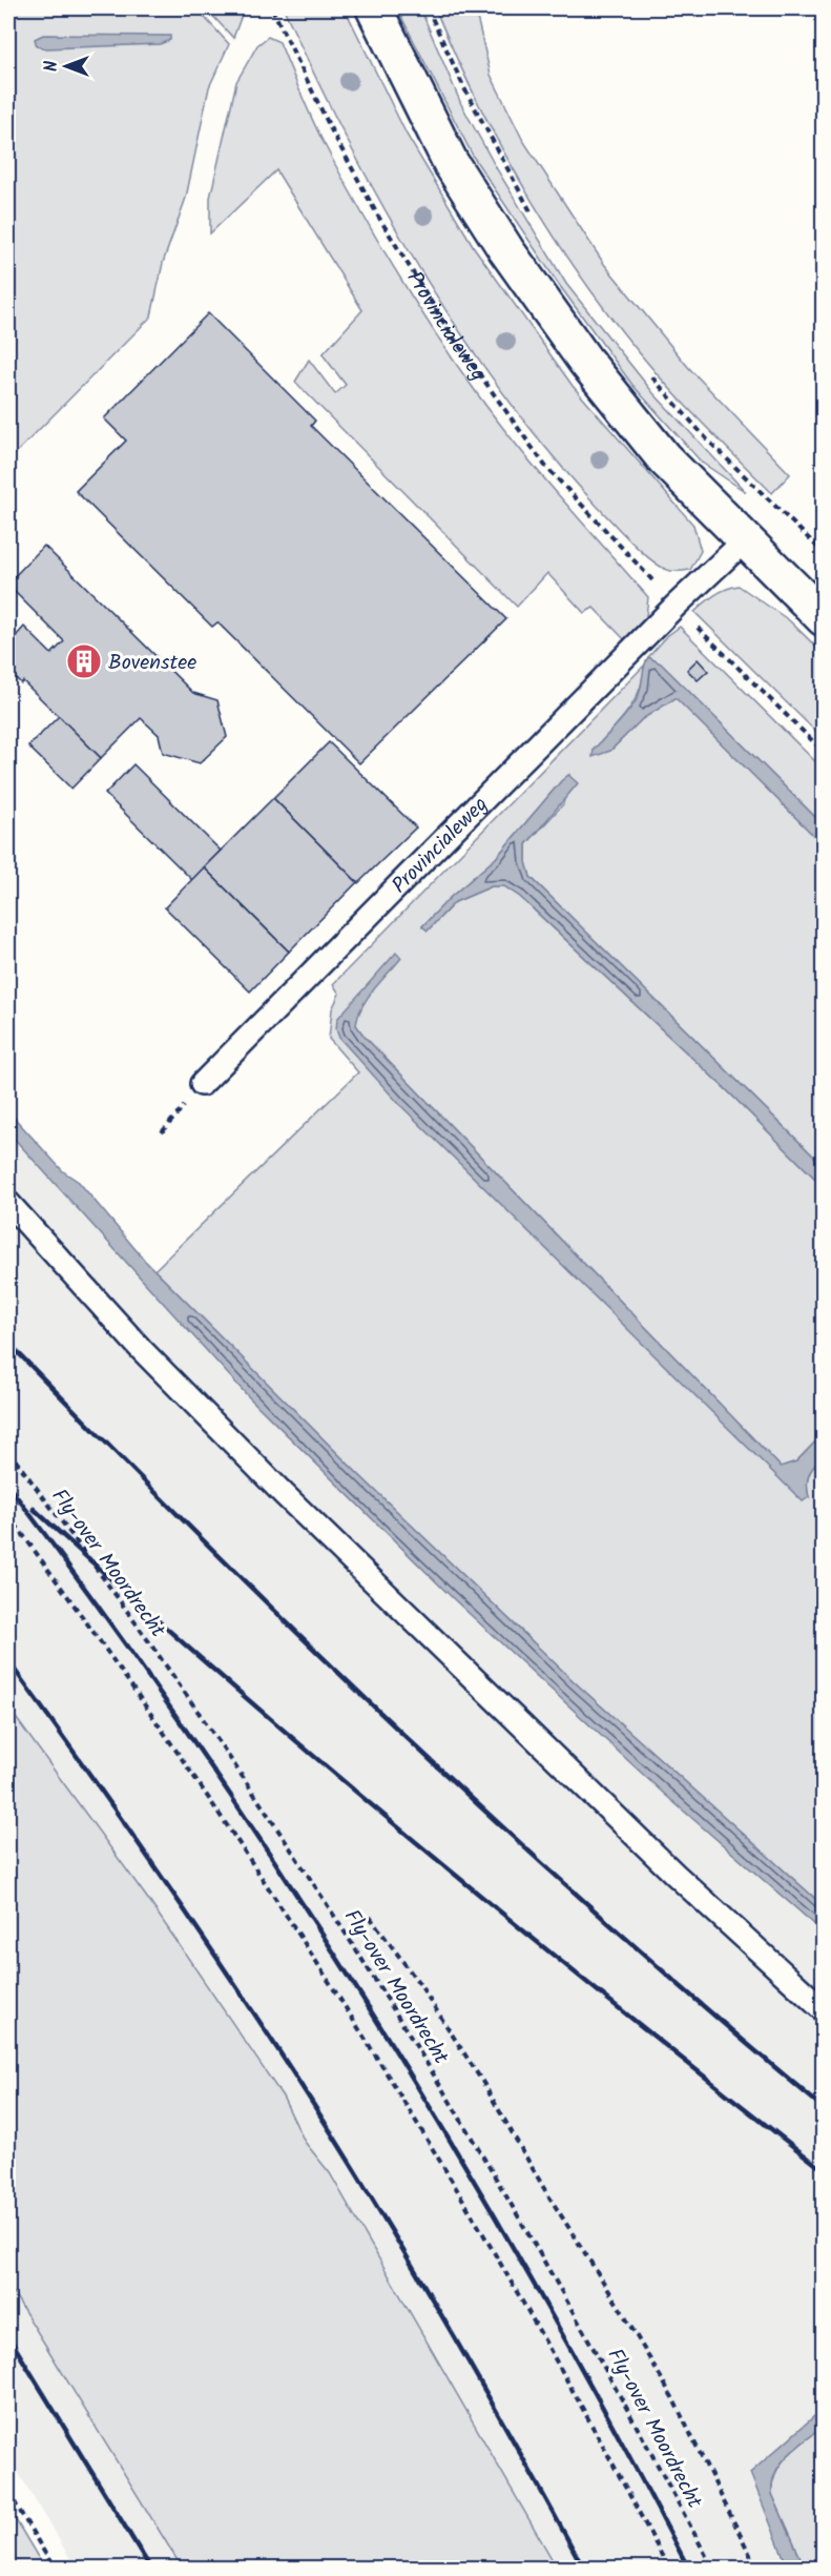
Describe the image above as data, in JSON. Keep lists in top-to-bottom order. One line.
{"streets":{"lane":["Provincialeweg"],"path":["Fly-over Moordrecht"]},"places":{"building":["Bovenstee"]},"north":"left"}
